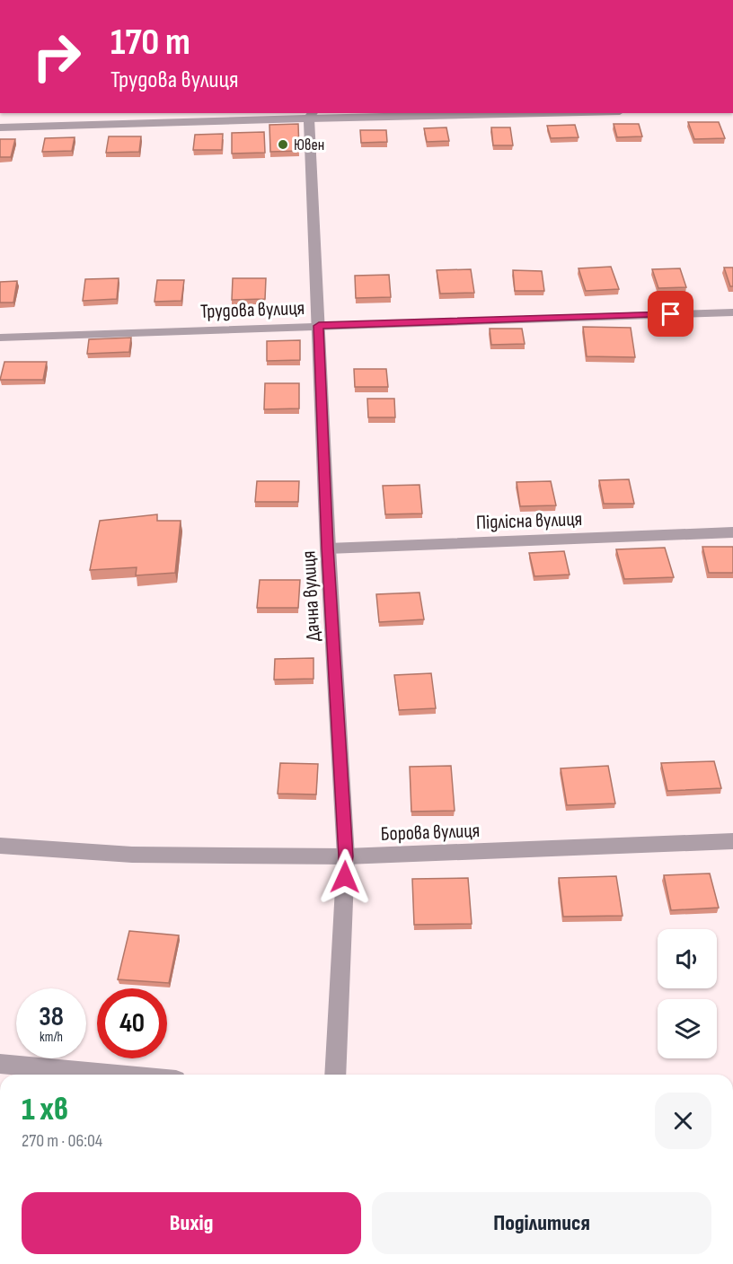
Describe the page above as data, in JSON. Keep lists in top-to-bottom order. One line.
{"streets":{"street":["Трудова вулиця","Підлісна вулиця","Дачна вулиця","Борова вулиця"]},"crossings":[["Трудова вулиця","Дачна вулиця"],["Підлісна вулиця","Дачна вулиця"],["Дачна вулиця","Борова вулиця"]],"places":["Ювен"],"page":{"turn":["170 m","Трудова вулиця"],"speed":"38 km/h","limit":"40","heading":["1 хв","270 m · 06:04"],"buttons":["Вихід","Поділитися"]}}
